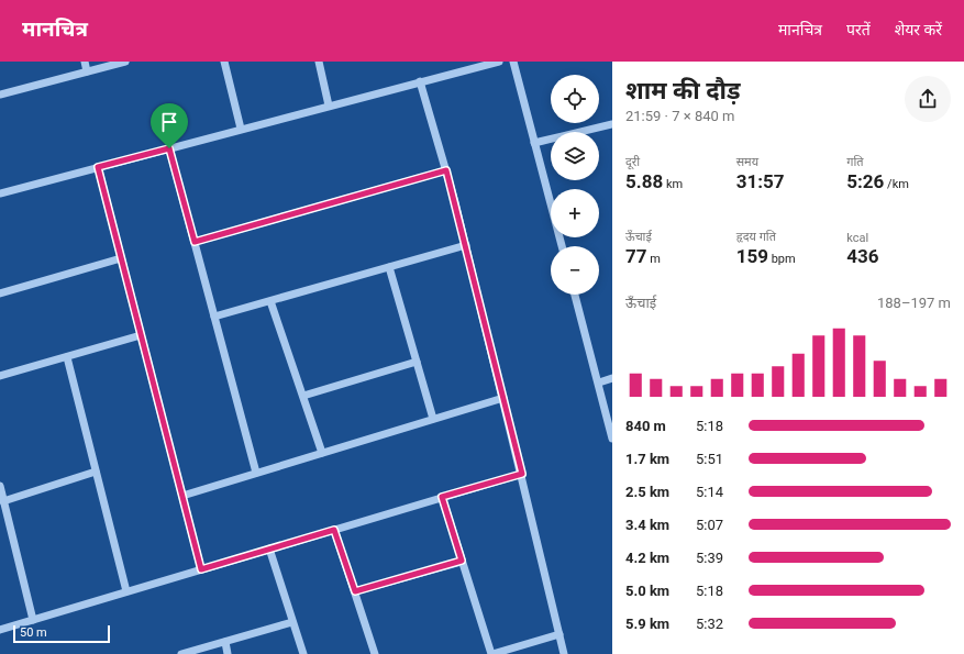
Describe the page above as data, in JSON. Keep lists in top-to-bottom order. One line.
{"scale_bar":"50 m","page":{"header":"मानचित्र","nav":["मानचित्र","परतें","शेयर करें"],"heading":["शाम की दौड़","21:59 · 7 × 840 m"],"map_buttons":["+","−"],"stats":[["दूरी","5.88 km"],["समय","31:57"],["गति","5:26 /km"],["ऊँचाई","77 m"],["हृदय गति","159 bpm"],["kcal","436"]],"chart":["ऊँचाई","188–197 m"],"list":[{"name":"840 m","note":"5:18"},{"name":"1.7 km","note":"5:51"},{"name":"2.5 km","note":"5:14"},{"name":"3.4 km","note":"5:07"},{"name":"4.2 km","note":"5:39"},{"name":"5.0 km","note":"5:18"},{"name":"5.9 km","note":"5:32"}],"scale":"50 m"}}
